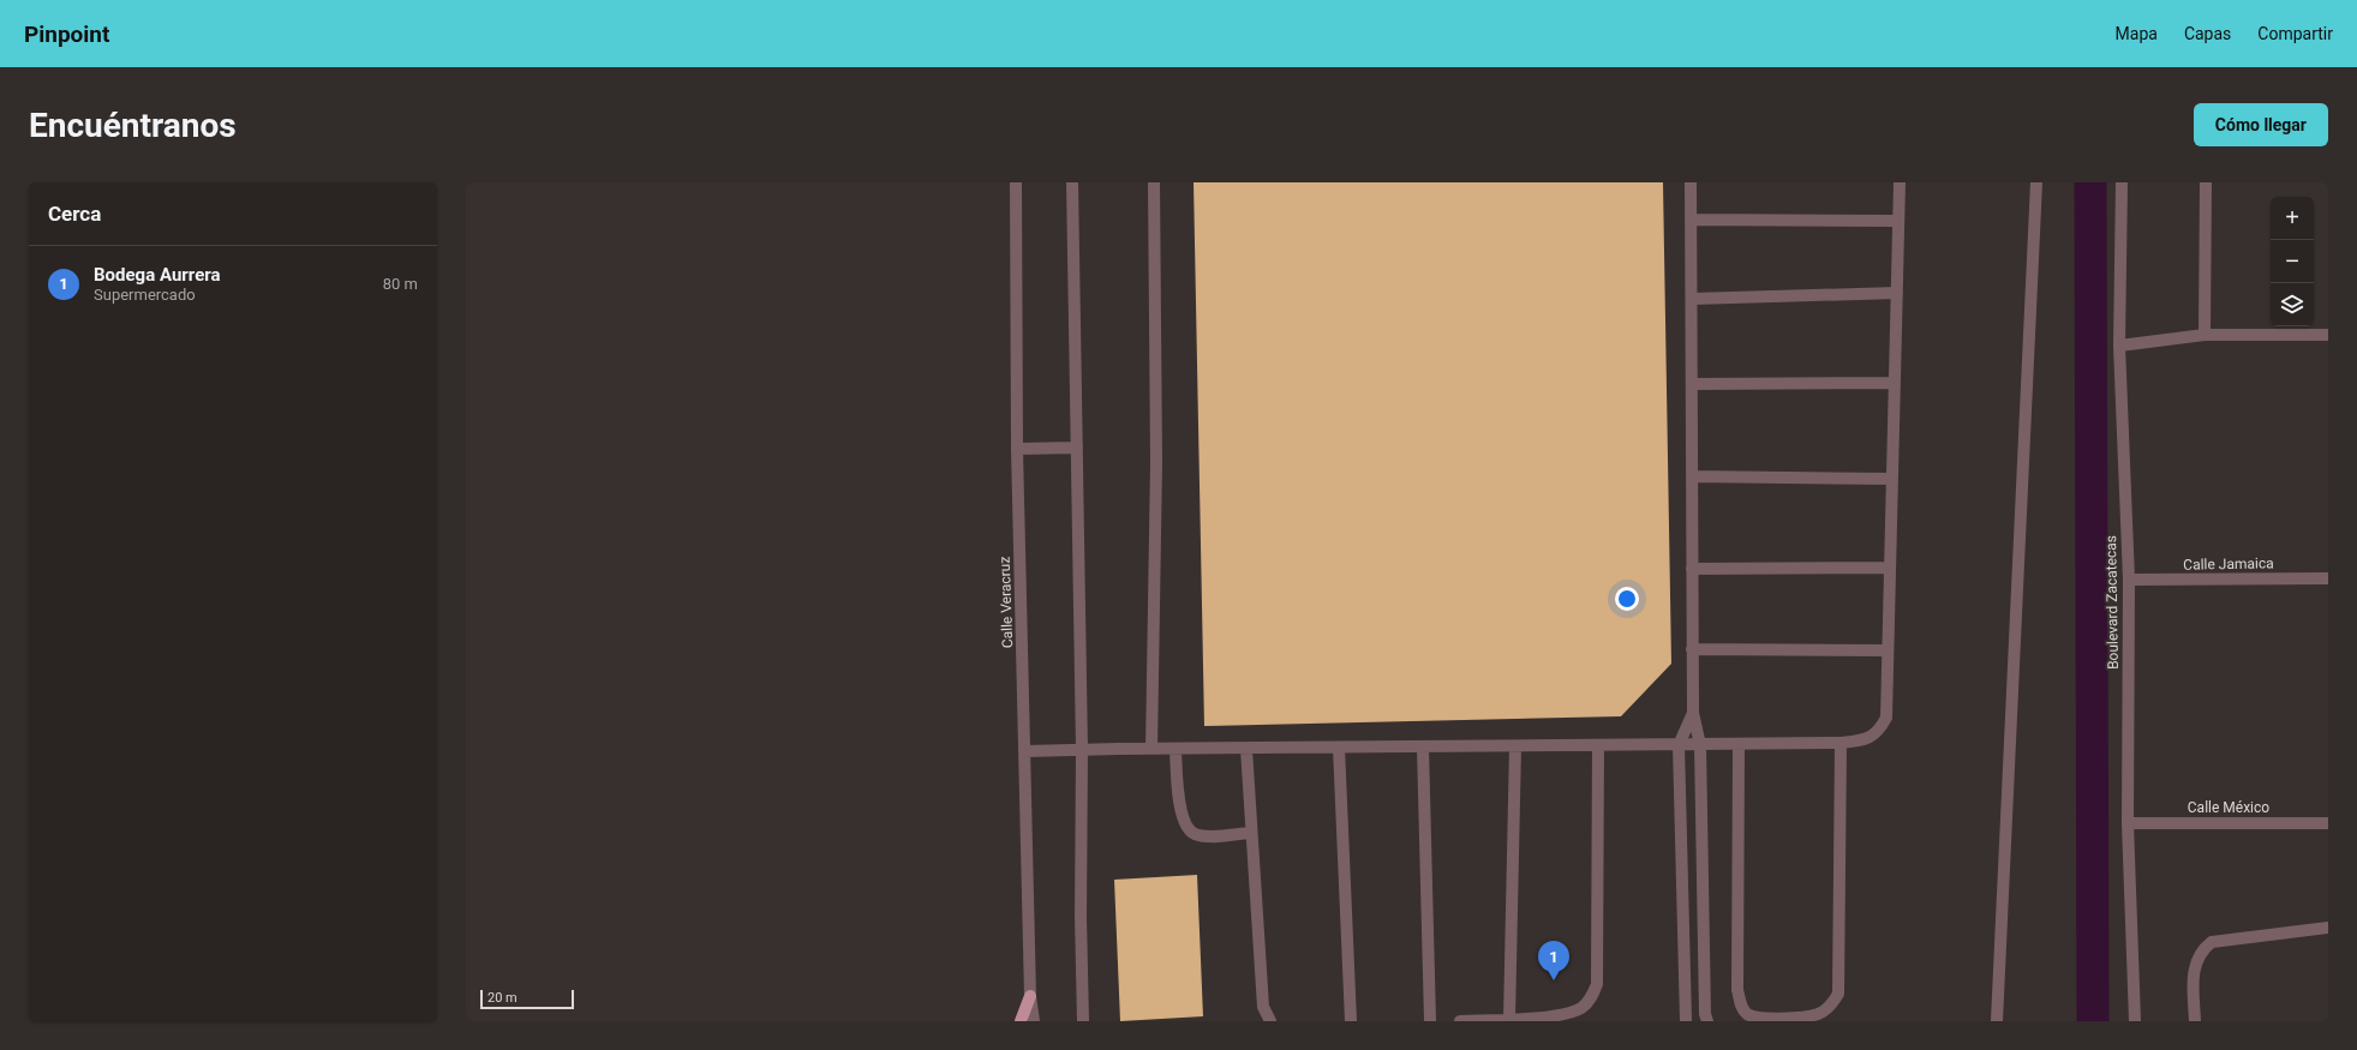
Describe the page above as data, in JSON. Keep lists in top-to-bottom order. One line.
{"streets":{"street":["Calle Jamaica","Calle Veracruz","Boulevard Zacatecas","Calle México"]},"crossings":[["Calle Jamaica","Boulevard Zacatecas"],["Boulevard Zacatecas","Calle México"]],"scale_bar":"20 m","page":{"header":"Pinpoint","nav":["Mapa","Capas","Compartir"],"buttons":"Cómo llegar","title":"Encuéntranos","heading":"Cerca","map_buttons":["+","−"],"list":[{"mark":"1","name":"Bodega Aurrera","note":"Supermercado","value":"80 m"}],"pins":"1","scale":"20 m"}}
